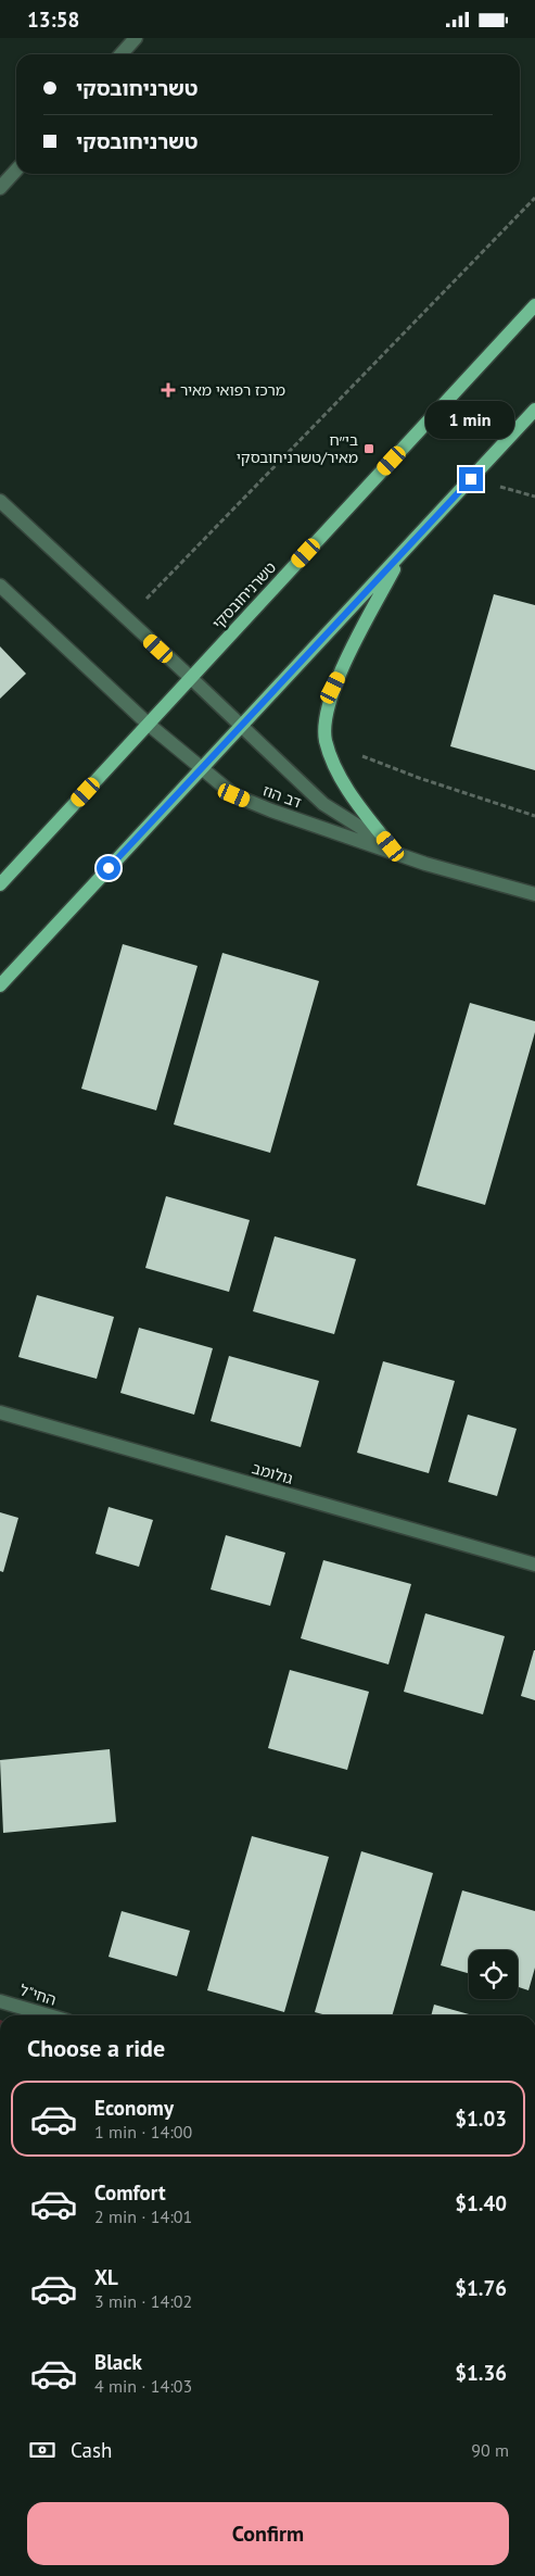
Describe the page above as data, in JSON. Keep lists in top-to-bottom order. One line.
{"streets":{"main road":["טשרניחובסקי"],"street":["דב הוז","גולומב","החי\"ל"]},"crossings":[["טשרניחובסקי","דב הוז"]],"places":{"health":["מרכז רפואי מאיר"],"transit":["בי״ח מאיר/טשרניחובסקי"]},"page":{"status":"13:58","banner":["טשרניחובסקי","טשרניחובסקי"],"bubble":"1 min","heading":"Choose a ride","list":[{"name":"Economy","note":"1 min · 14:00","value":"$1.03"},{"name":"Comfort","note":"2 min · 14:01","value":"$1.40"},{"name":"XL","note":"3 min · 14:02","value":"$1.76"},{"name":"Black","note":"4 min · 14:03","value":"$1.36"}],"pay":["Cash","90 m"],"buttons":"Confirm"}}
